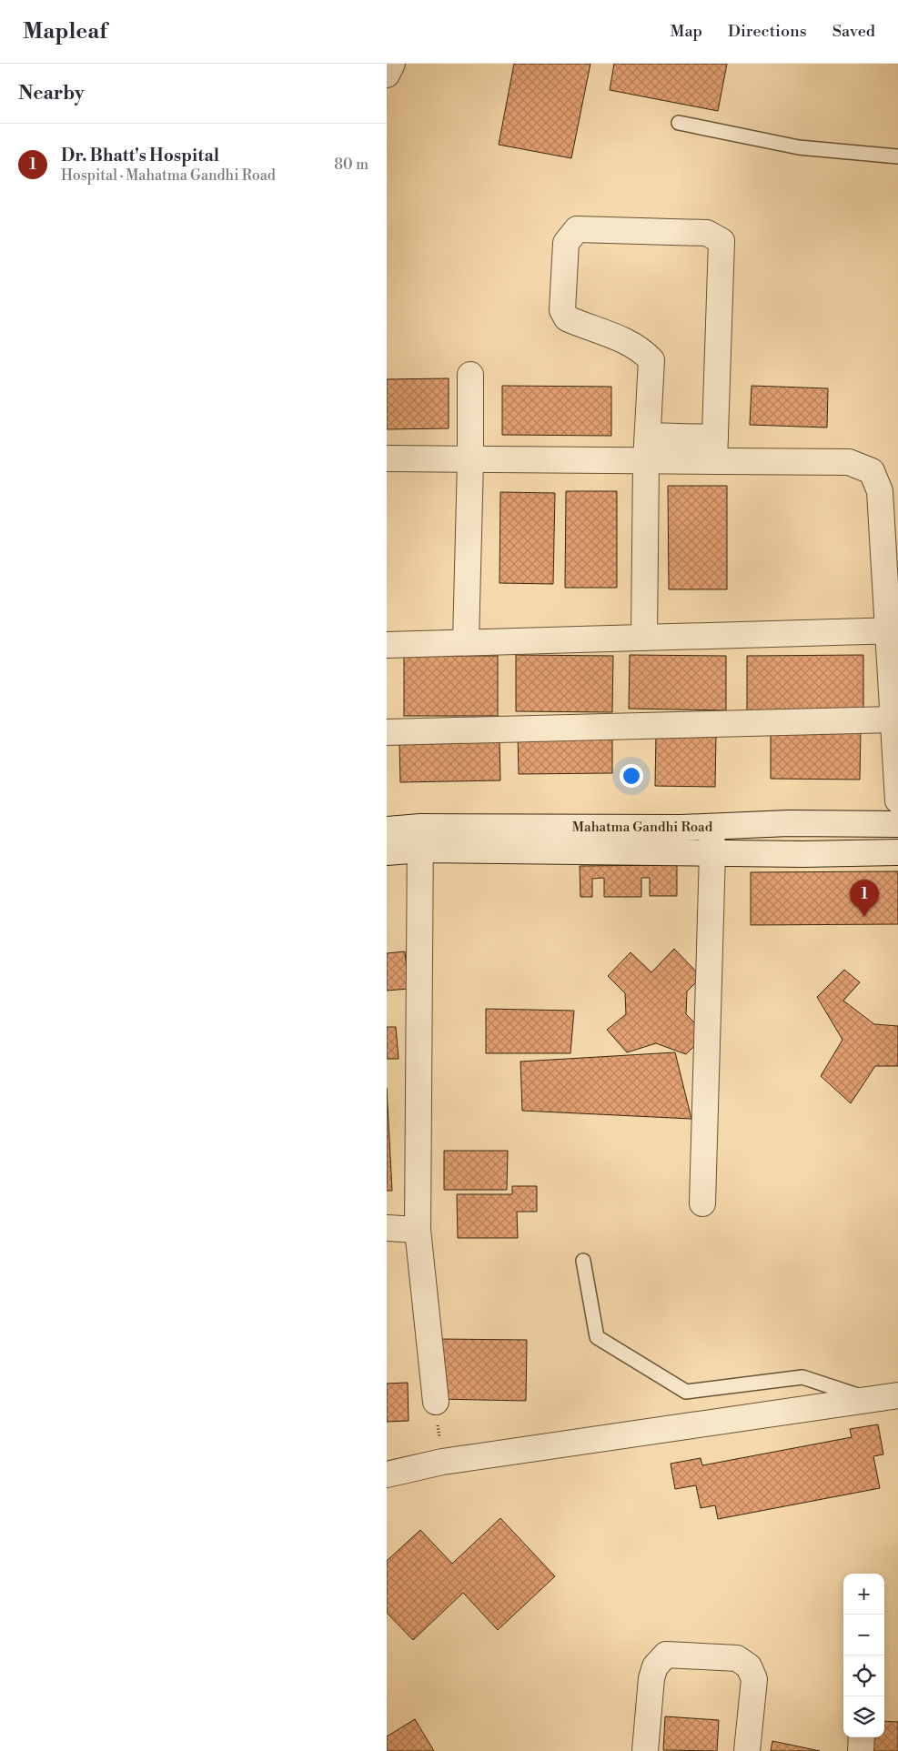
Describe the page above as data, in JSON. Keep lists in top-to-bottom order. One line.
{"streets":{"street":["Mahatma Gandhi Road"]},"page":{"header":"Mapleaf","nav":["Map","Directions","Saved"],"heading":"Nearby","list":[{"mark":"1","name":"Dr. Bhatt's Hospital","note":"Hospital · Mahatma Gandhi Road","value":"80 m"}],"pins":"1","map_buttons":["+","−"]}}
